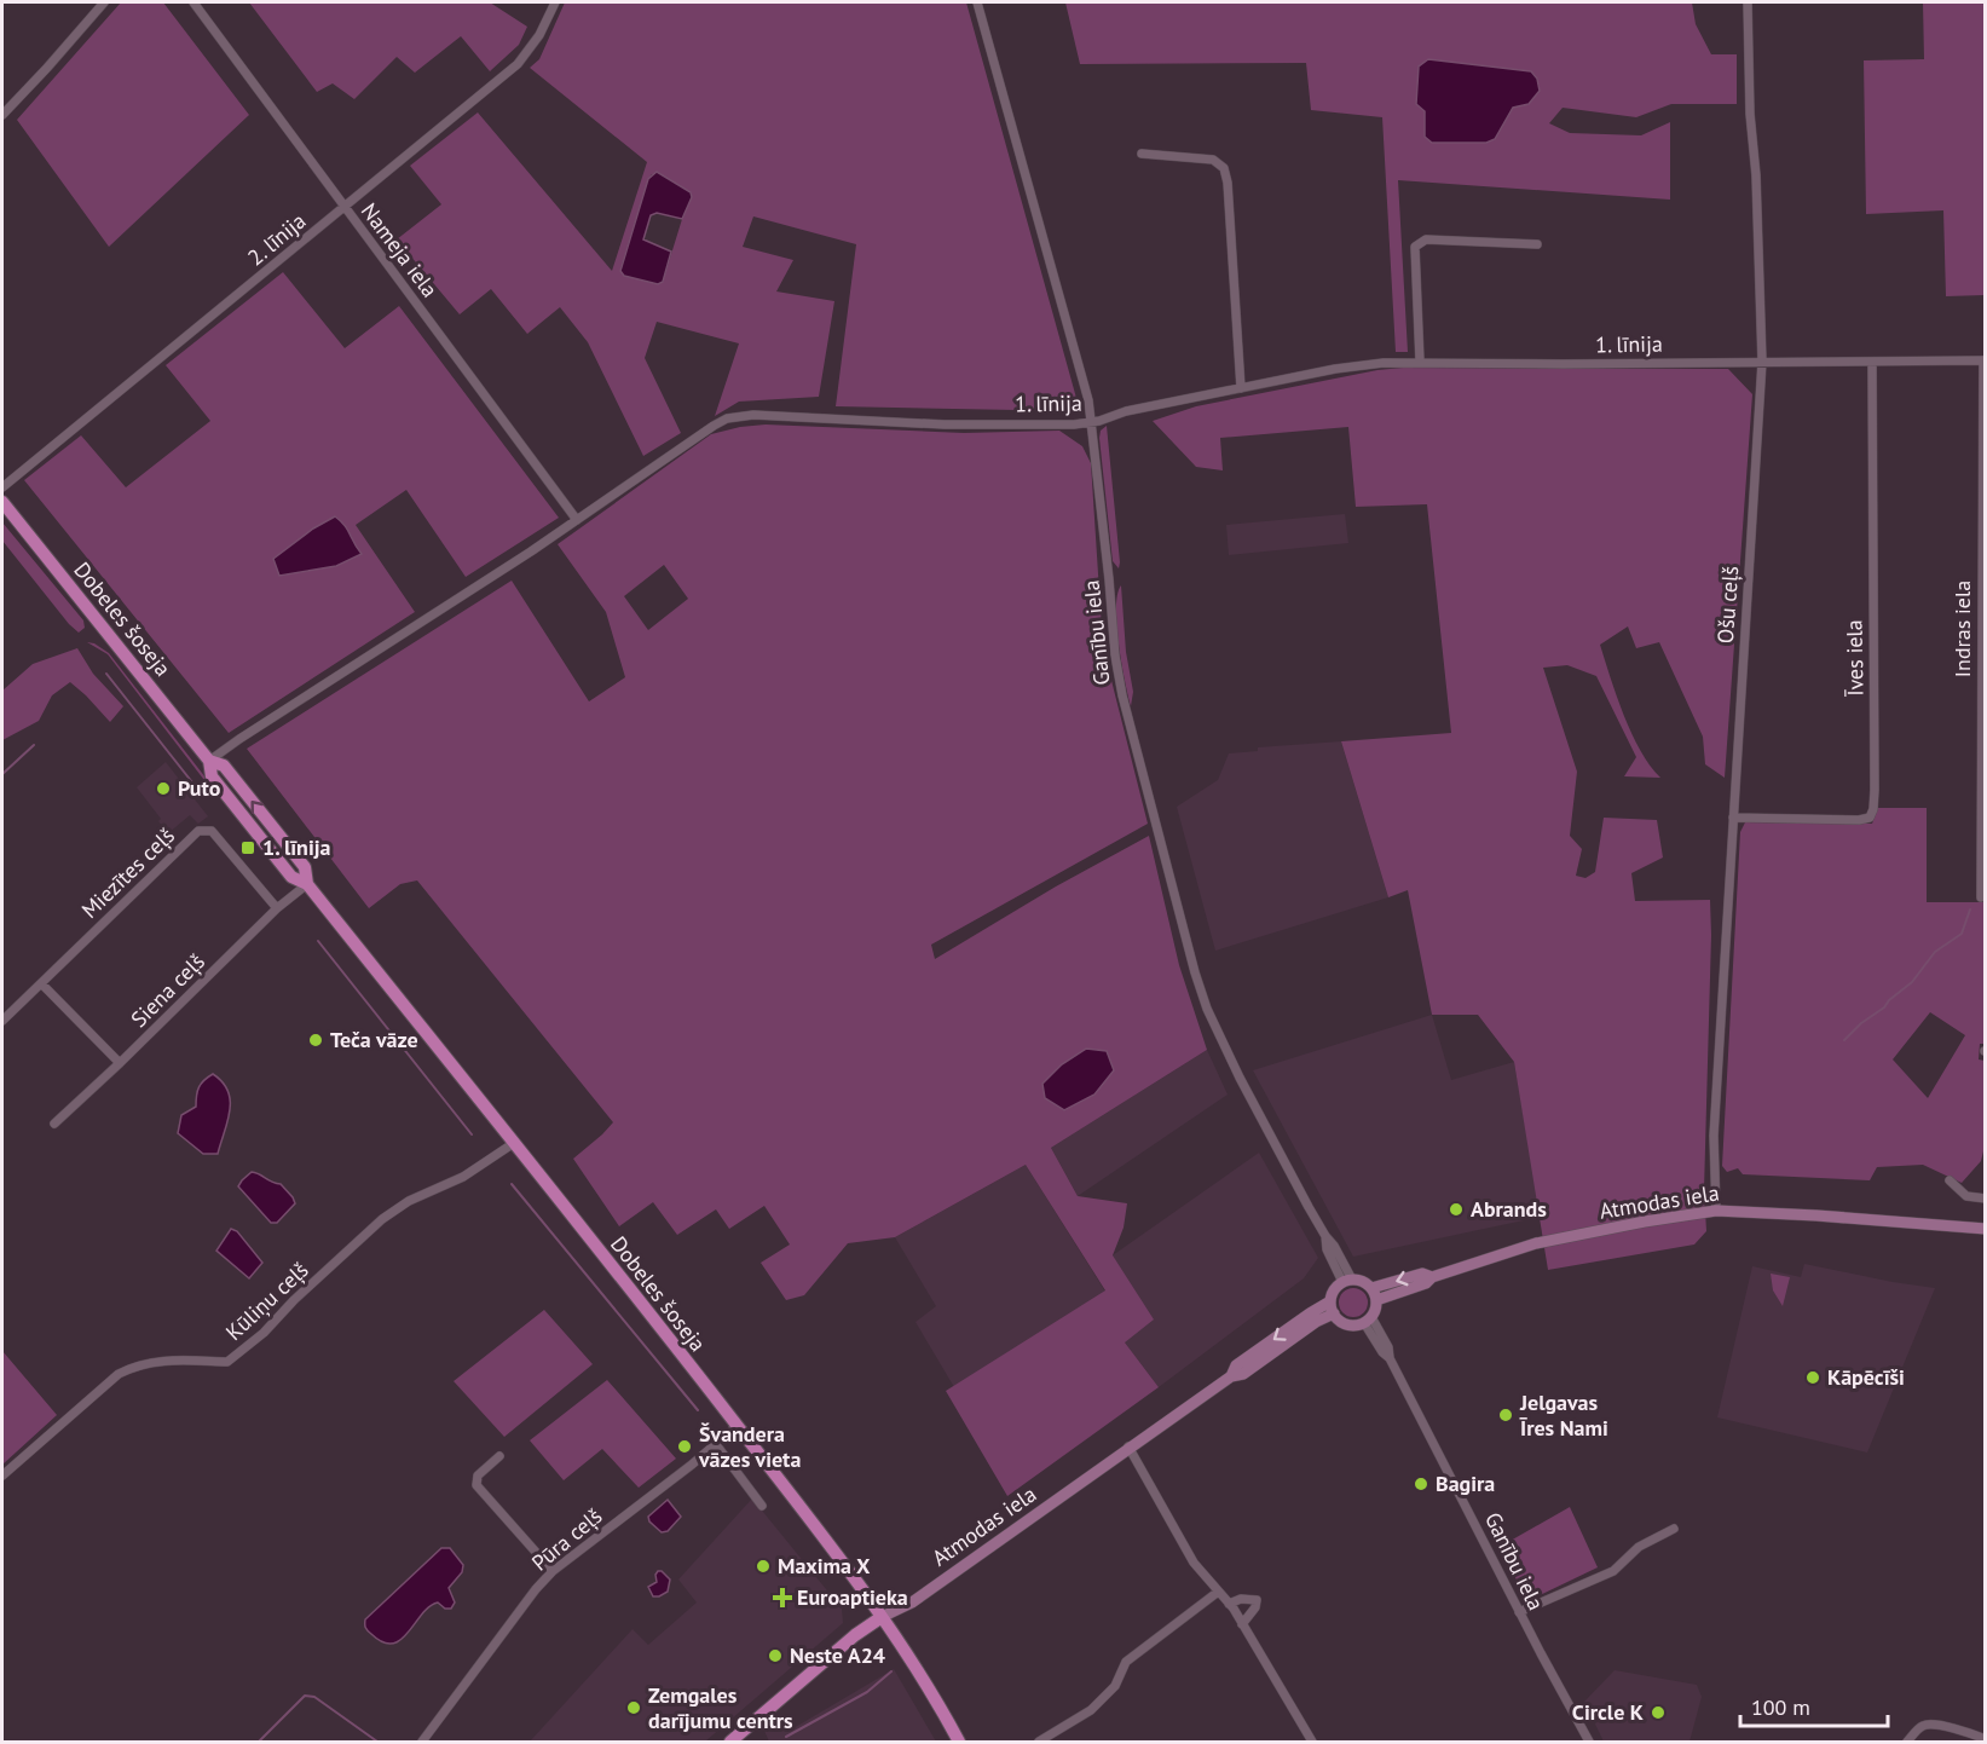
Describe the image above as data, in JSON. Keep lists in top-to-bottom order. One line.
{"streets":{"main road":["Dobeles šoseja","Atmodas iela"],"street":["2. līnija","Nameja iela","1. līnija","Ošu ceļš","Indras iela","Ganību iela","Īves iela","Miezītes ceļš","Siena ceļš","Kūliņu ceļš","Pūra ceļš"]},"crossings":[["2. līnija","Nameja iela"],["Nameja iela","1. līnija"],["1. līnija","Ošu ceļš"],["1. līnija","Dobeles šoseja"],["1. līnija","Indras iela"],["1. līnija","Ganību iela"],["1. līnija","Īves iela"],["Ošu ceļš","Īves iela"],["Ošu ceļš","Atmodas iela"],["Dobeles šoseja","Siena ceļš"],["Dobeles šoseja","Atmodas iela"],["Dobeles šoseja","Kūliņu ceļš"],["Dobeles šoseja","Pūra ceļš"],["Ganību iela","Atmodas iela"],["Miezītes ceļš","Siena ceļš"]],"places":{"other":["Puto","Teča vāze","Abrands","Kāpēcīši","Jelgavas Īres Nami","Švandera vāzes vieta","Bagira","Maxima X","Neste A24","Zemgales darījumu centrs","Circle K"],"transit":["1. līnija"],"health":["Euroaptieka"]},"scale_bar":"100 m"}
